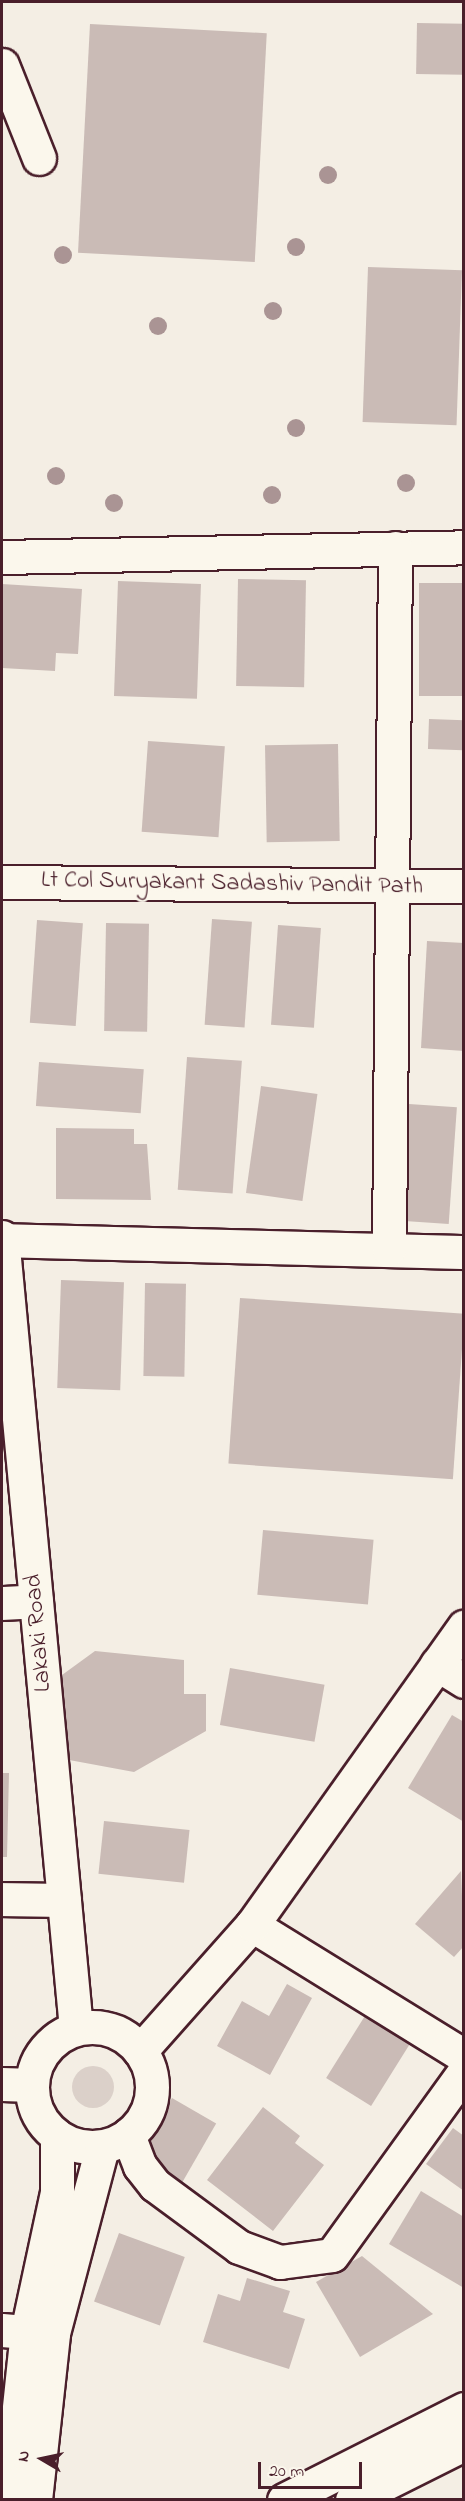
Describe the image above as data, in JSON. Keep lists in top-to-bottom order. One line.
{"streets":{"street":["Lt Col Suryakant Sadashiv Pandit Path","Lakaki Road"]},"scale_bar":"20 m","north":"left"}
